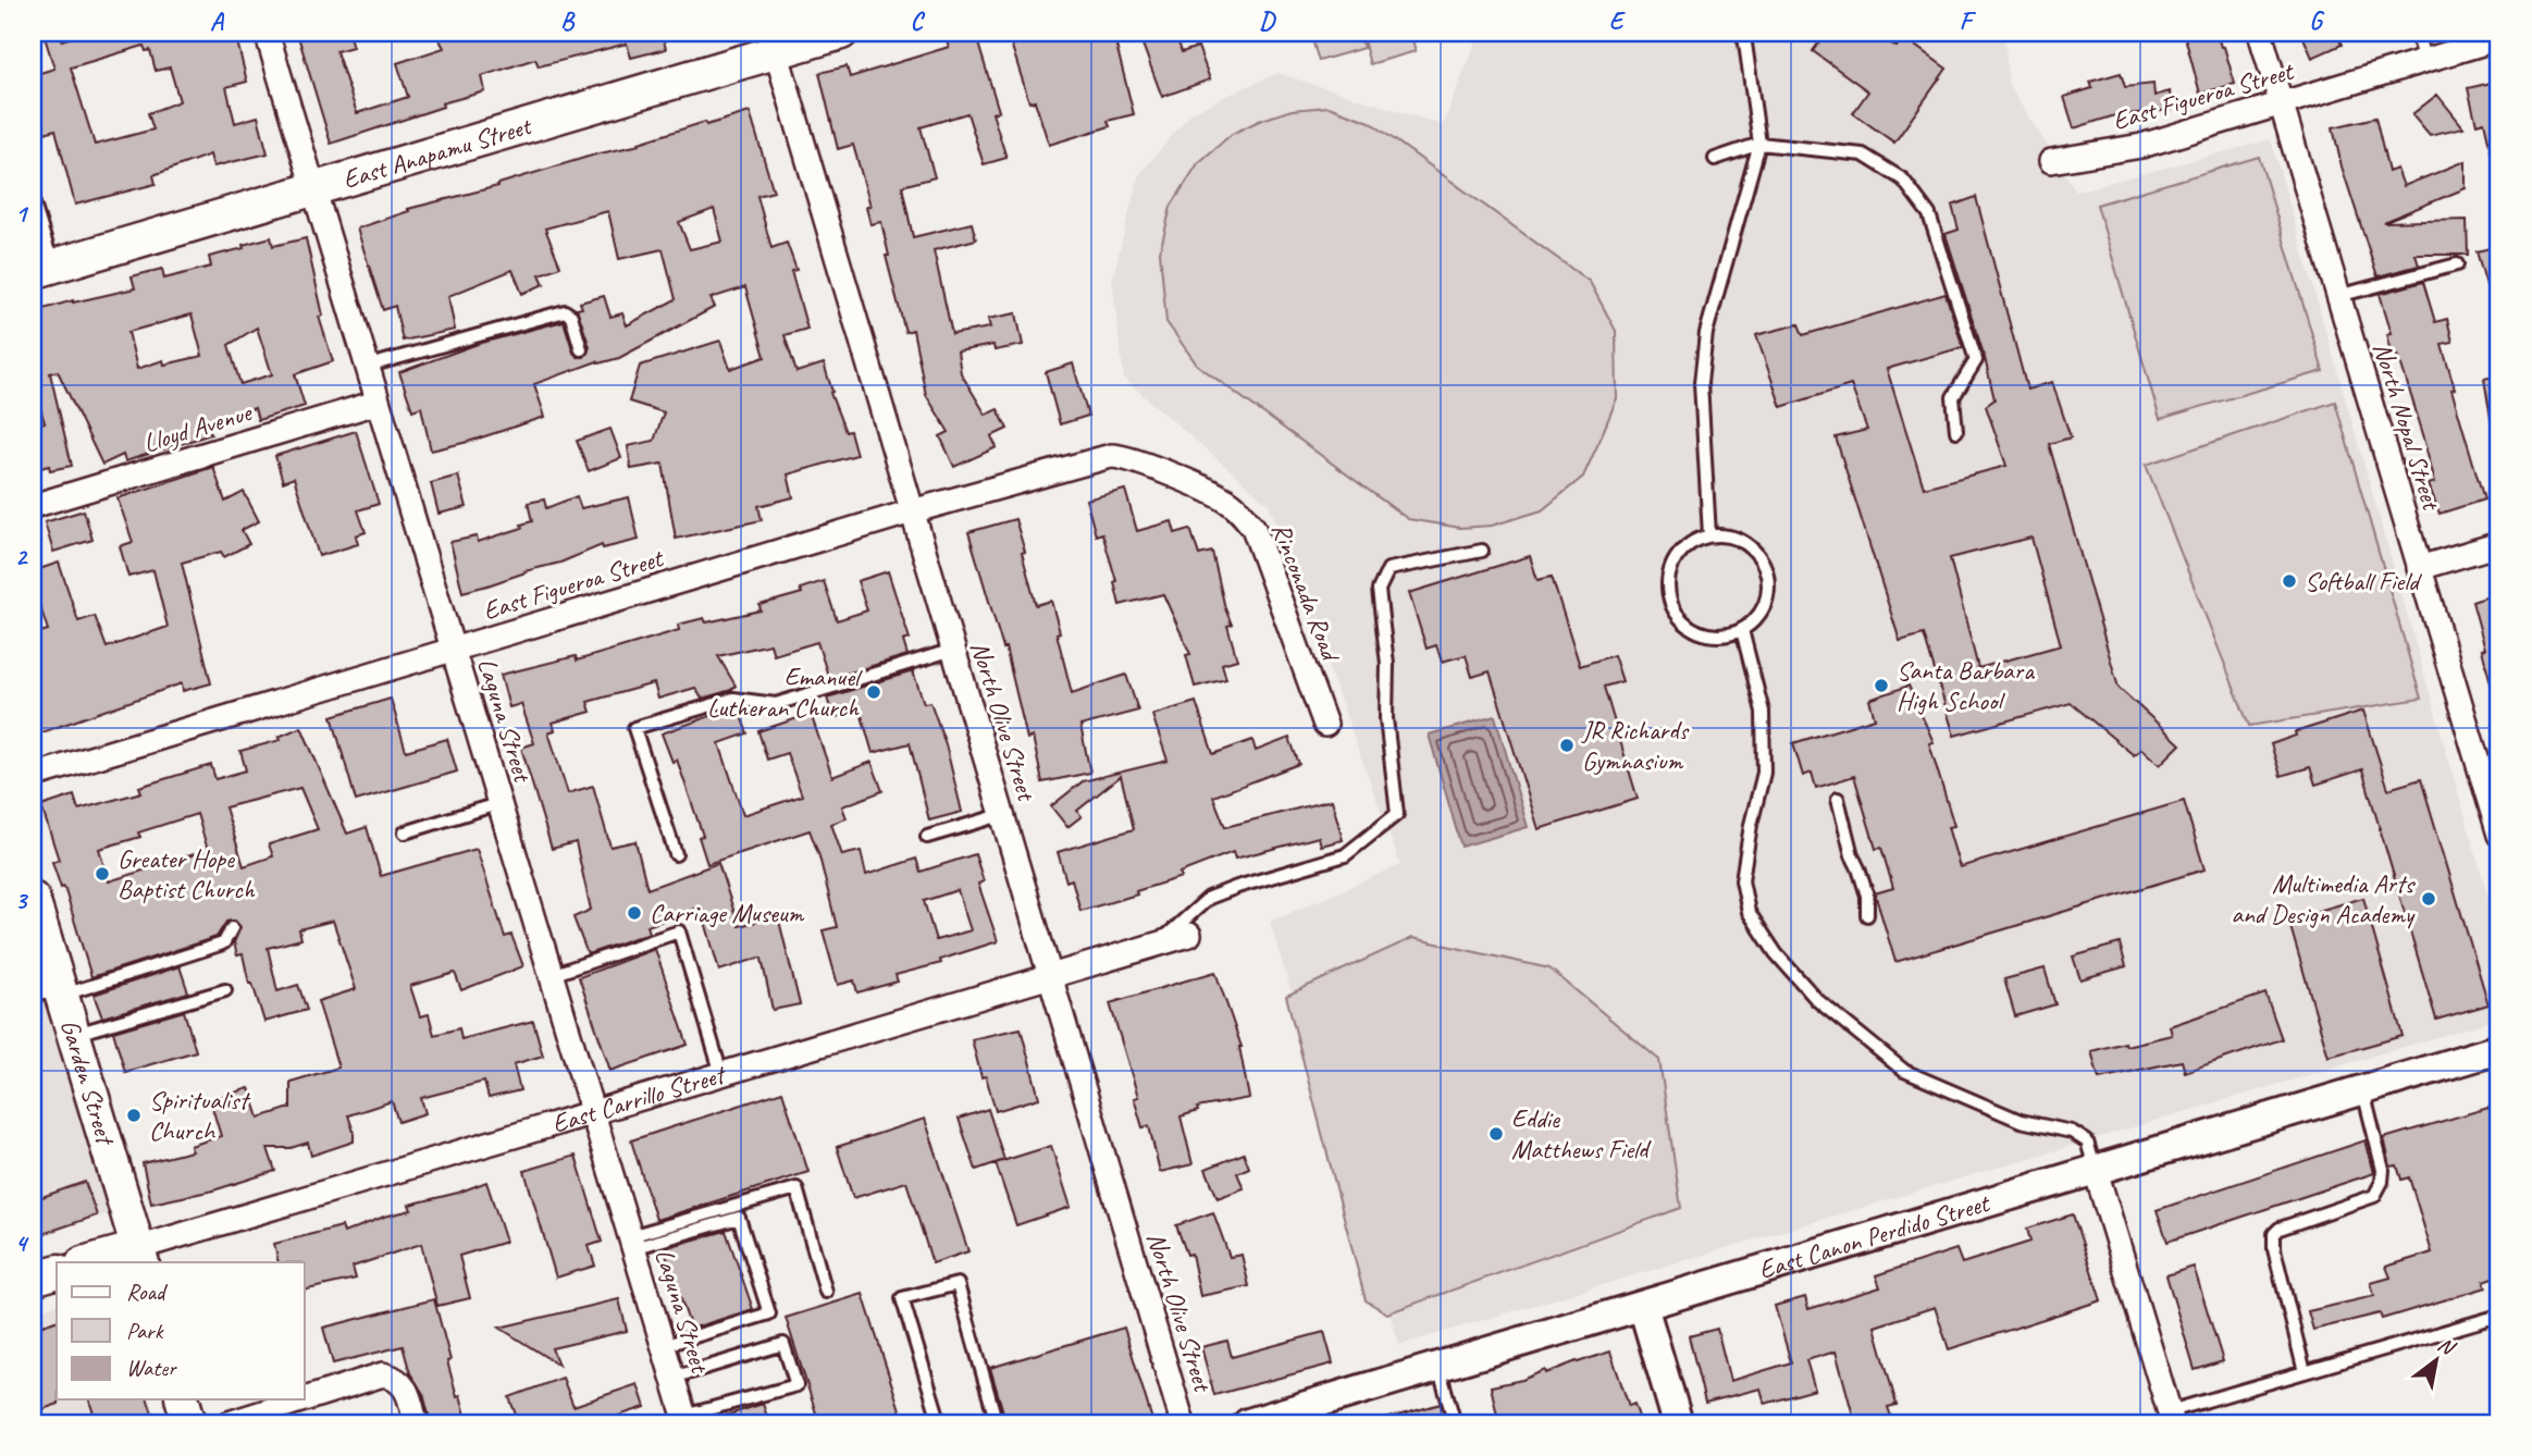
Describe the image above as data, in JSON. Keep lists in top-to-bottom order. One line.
{"streets":{"main road":["East Anapamu Street","Garden Street","East Carrillo Street"],"street":["East Figueroa Street","North Nopal Street","Lloyd Avenue","Rinconada Road","Laguna Street","North Olive Street","East Canon Perdido Street"]},"crossings":[["East Figueroa Street","North Nopal Street"],["East Figueroa Street","Rinconada Road"],["East Figueroa Street","Laguna Street"],["East Figueroa Street","North Olive Street"],["East Anapamu Street","Laguna Street"],["East Anapamu Street","North Olive Street"],["Lloyd Avenue","Laguna Street"],["Laguna Street","East Carrillo Street"],["North Olive Street","East Carrillo Street"],["Garden Street","East Carrillo Street"]],"places":["Softball Field","Santa Barbara High School","Emanuel Lutheran Church","JR Richards Gymnasium","Greater Hope Baptist Church","Multimedia Arts and Design Academy","Carriage Museum","Spiritualist Church","Eddie Matthews Field"],"legend":["Road","Park","Water"],"north":"top right","grid":{"columns":["A","B","C","D","E","F","G"],"rows":["1","2","3","4"]}}
